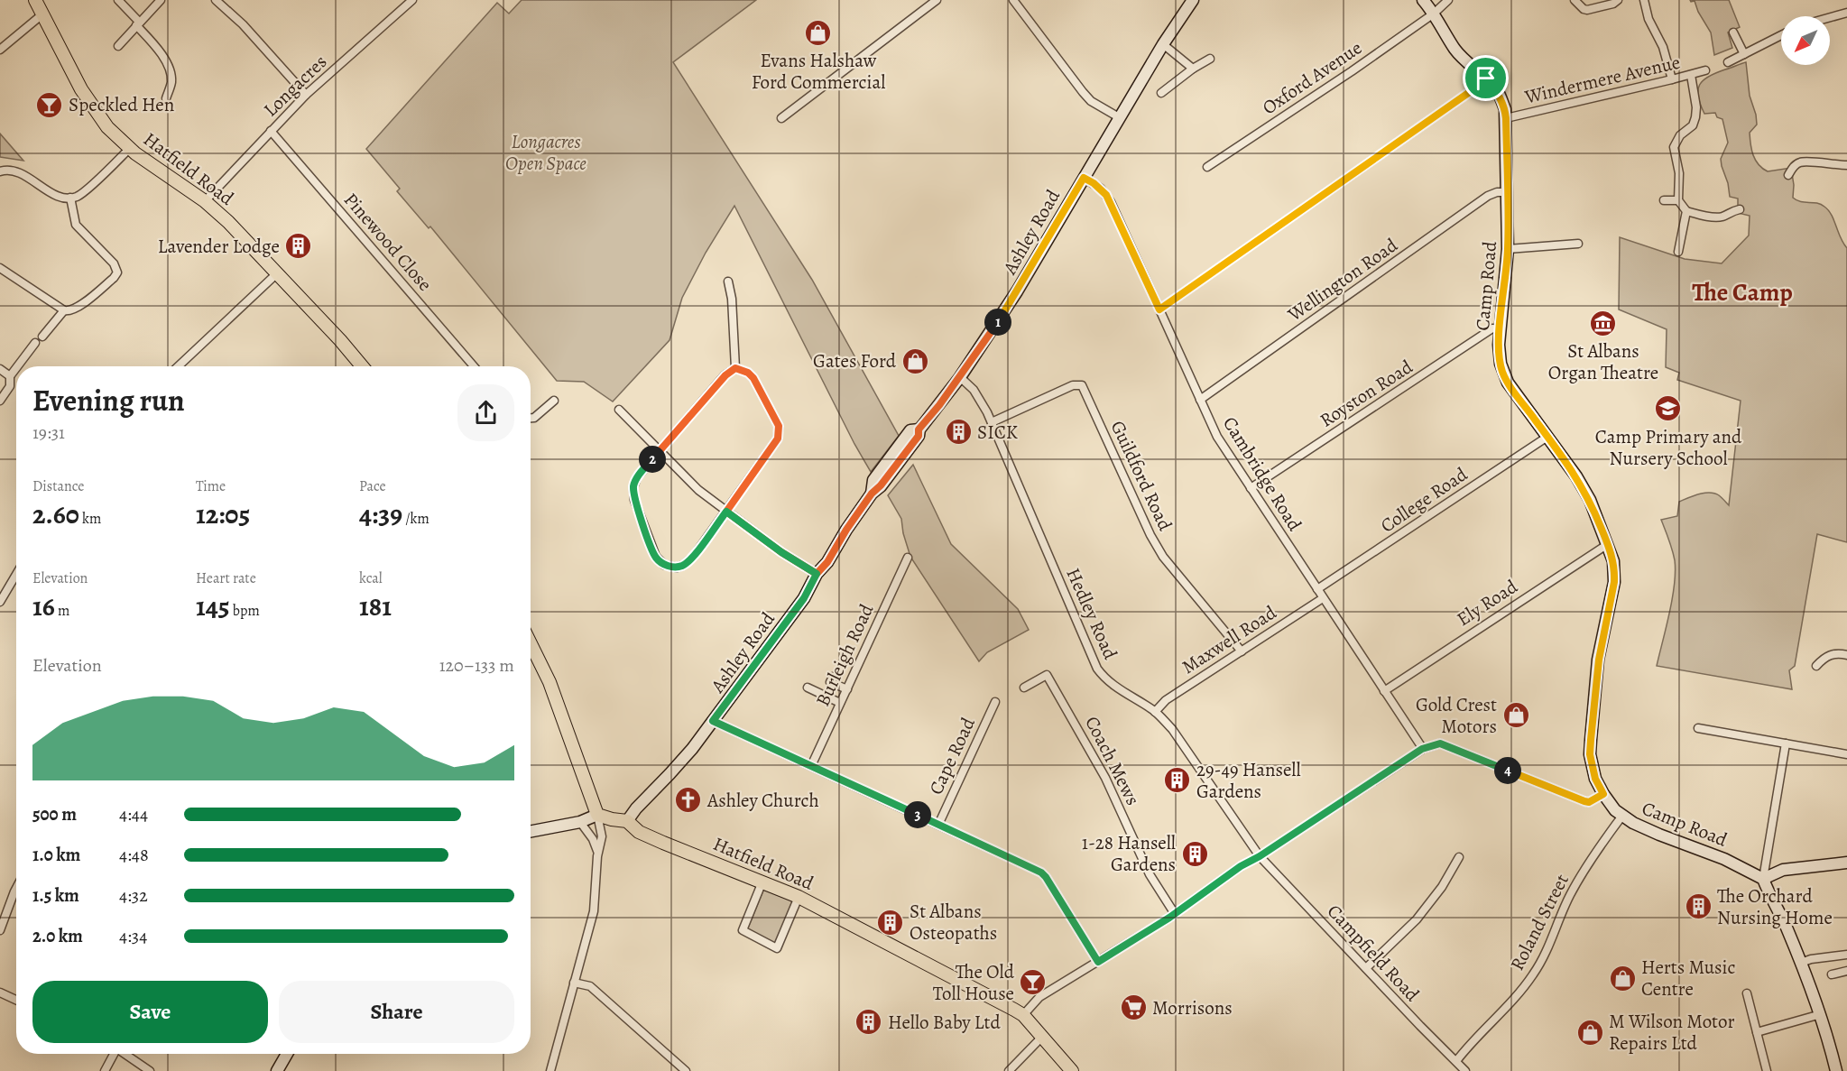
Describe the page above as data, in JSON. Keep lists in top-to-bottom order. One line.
{"streets":{"main road":["Hatfield Road"],"street":["Oxford Avenue","Windermere Avenue","Longacres","Ashley Road","Pinewood Close","Wellington Road","Camp Road","Royston Road","Cambridge Road","Guildford Road","College Road","Ely Road","Hedley Road","Maxwell Road","Burleigh Road","Cape Road","Coach Mews","Roland Street","Campfield Road"]},"crossings":[["Oxford Avenue","Camp Road"],["Windermere Avenue","Camp Road"],["Longacres","Hatfield Road"],["Longacres","Pinewood Close"],["Hatfield Road","Ashley Road"],["Ashley Road","Cambridge Road"],["Ashley Road","Hedley Road"],["Wellington Road","Camp Road"],["Wellington Road","Cambridge Road"],["Camp Road","Royston Road"],["Camp Road","College Road"],["Camp Road","Ely Road"],["Camp Road","Roland Street"],["Royston Road","Cambridge Road"],["Cambridge Road","College Road"],["Cambridge Road","Ely Road"],["Cambridge Road","Maxwell Road"],["Guildford Road","Hedley Road"],["Guildford Road","Maxwell Road"],["Hedley Road","Maxwell Road"],["Hedley Road","Campfield Road"],["Roland Street","Campfield Road"]],"districts":["The Camp"],"parks":["Longacres Open Space"],"places":{"shop":["Evans Halshaw Ford Commercial","Gates Ford","Gold Crest Motors","Herts Music Centre","M Wilson Motor Repairs Ltd"],"bar":["Speckled Hen","The Old Toll House"],"building":["Lavender Lodge","SICK","29-49 Hansell Gardens","1-28 Hansell Gardens","The Orchard Nursing Home","St Albans Osteopaths","Hello Baby Ltd"],"museum":["St Albans Organ Theatre"],"school or university":["Camp Primary and Nursery School"],"church":["Ashley Church"],"supermarket":["Morrisons"]},"north":"bottom left","page":{"pins":["1","2","4","3"],"heading":["Evening run","19:31"],"stats":[["Distance","2.60 km"],["Time","12:05"],["Pace","4:39 /km"],["Elevation","16 m"],["Heart rate","145 bpm"],["kcal","181"]],"chart":["Elevation","120–133 m"],"list":[{"name":"500 m","note":"4:44"},{"name":"1.0 km","note":"4:48"},{"name":"1.5 km","note":"4:32"},{"name":"2.0 km","note":"4:34"}],"buttons":["Save","Share"]}}
